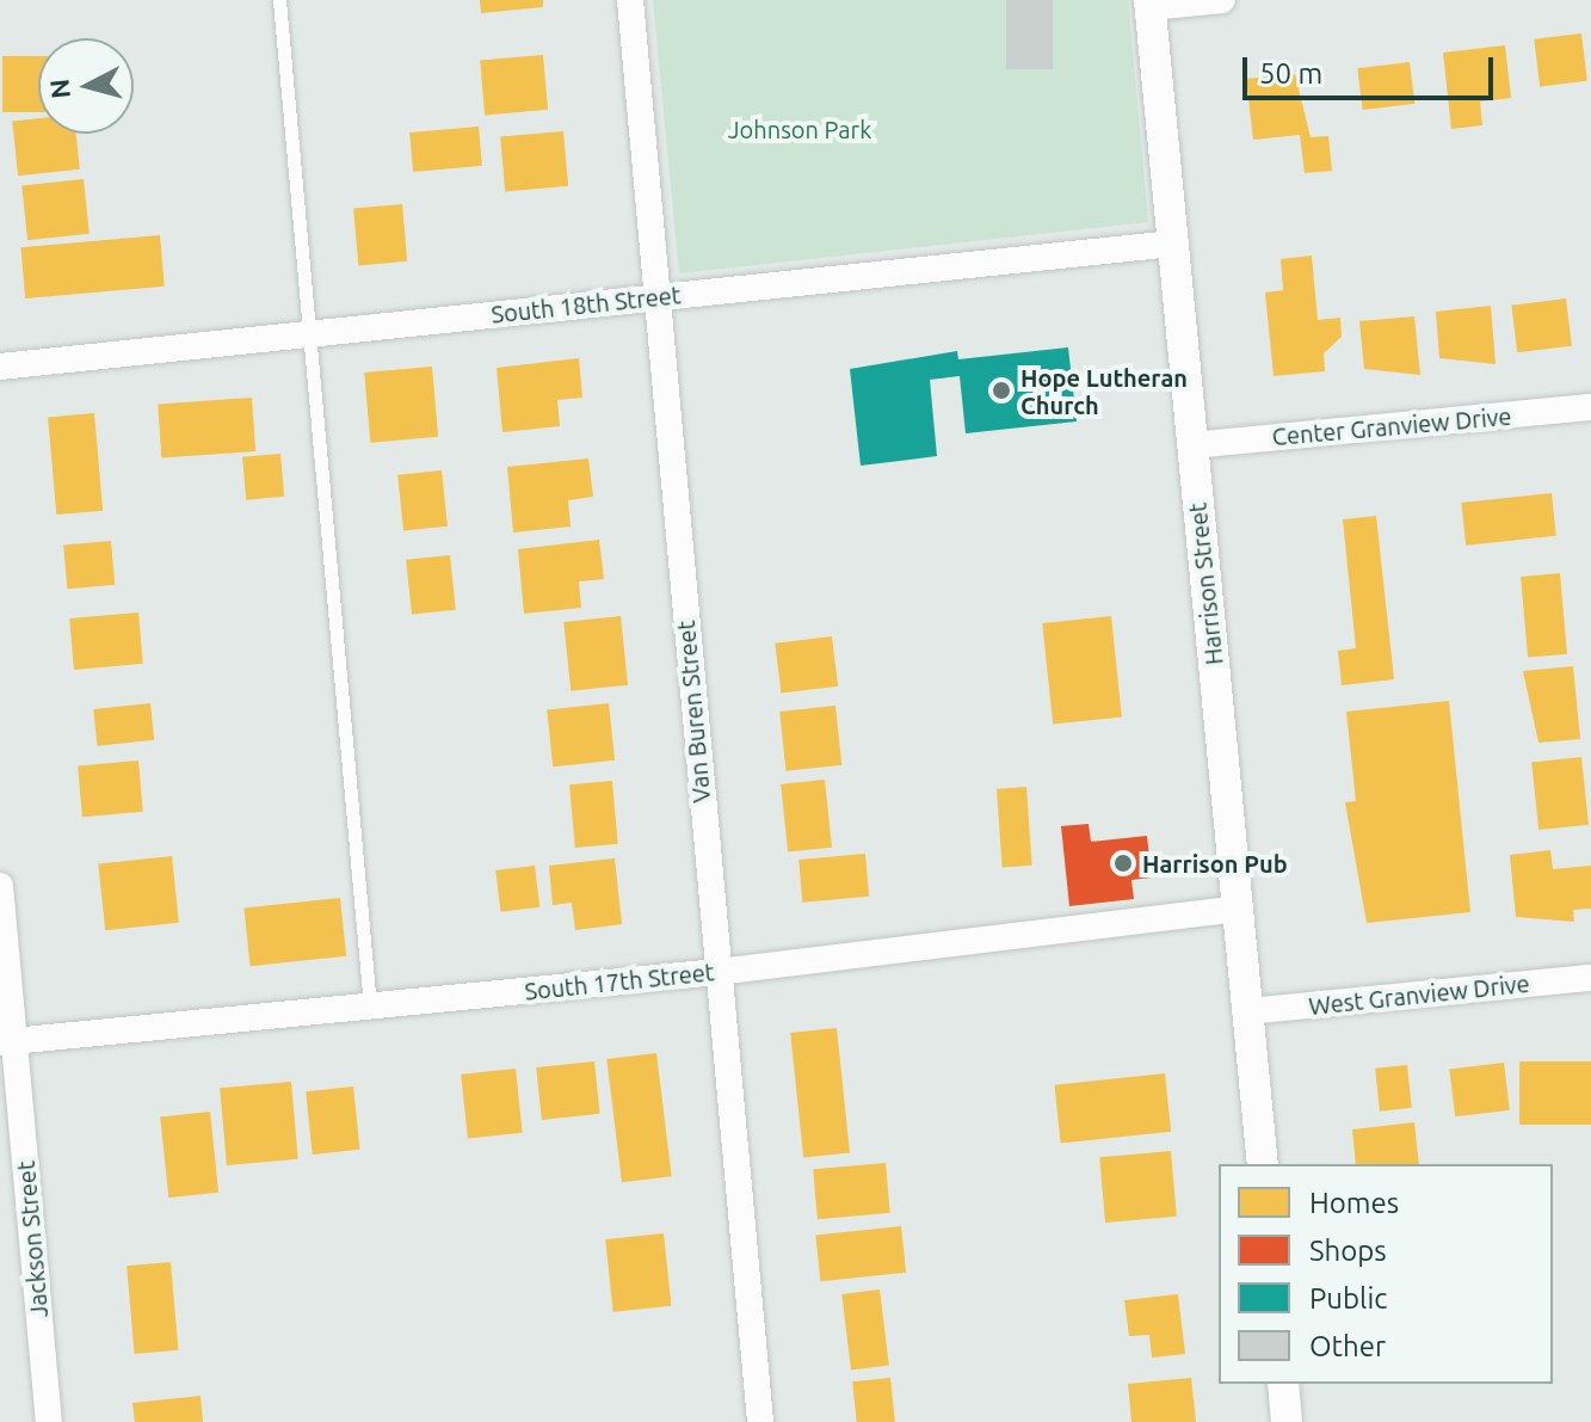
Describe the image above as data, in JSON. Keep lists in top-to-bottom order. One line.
{"streets":{"street":["South 18th Street","Center Granview Drive","Harrison Street","Van Buren Street","South 17th Street","West Granview Drive","Jackson Street"]},"crossings":[["South 18th Street","Harrison Street"],["South 18th Street","Van Buren Street"],["Center Granview Drive","Harrison Street"],["Harrison Street","South 17th Street"],["Harrison Street","West Granview Drive"],["Van Buren Street","South 17th Street"],["South 17th Street","Jackson Street"]],"parks":["Johnson Park"],"places":["Hope Lutheran Church","Harrison Pub"],"legend":["Homes","Shops","Public","Other"],"scale_bar":"50 m","north":"left"}
